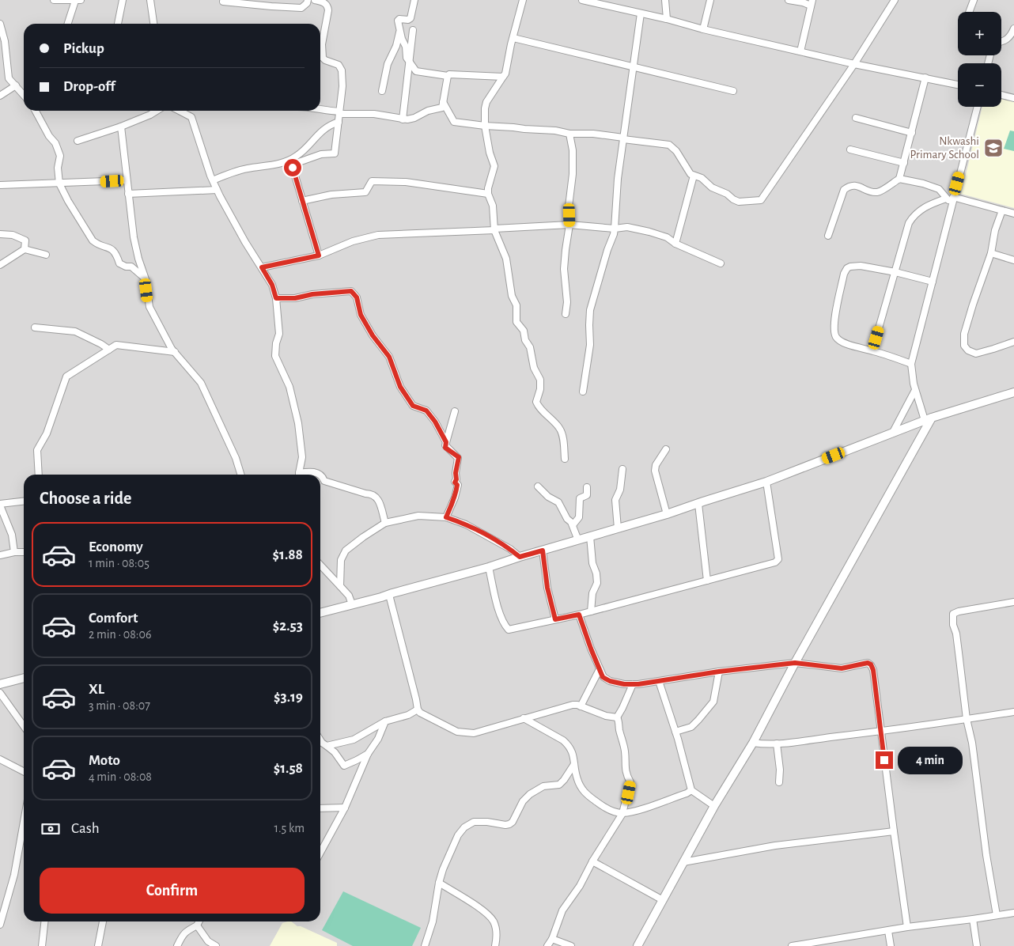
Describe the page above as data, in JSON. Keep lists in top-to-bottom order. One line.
{"places":{"school or university":["Nkwashi Primary School"]},"page":{"map_buttons":["+","−"],"banner":["Pickup","Drop-off"],"heading":"Choose a ride","list":[{"name":"Economy","note":"1 min · 08:05","value":"$1.88"},{"name":"Comfort","note":"2 min · 08:06","value":"$2.53"},{"name":"XL","note":"3 min · 08:07","value":"$3.19"},{"name":"Moto","note":"4 min · 08:08","value":"$1.58"}],"bubble":"4 min","pay":["Cash","1.5 km"],"buttons":"Confirm"}}
